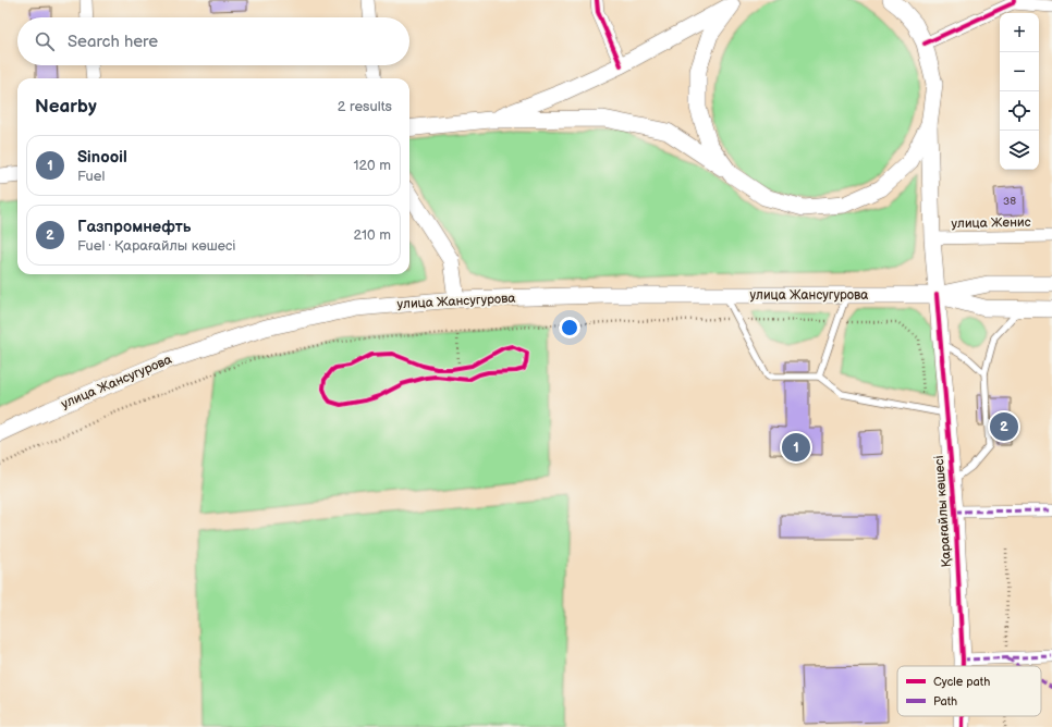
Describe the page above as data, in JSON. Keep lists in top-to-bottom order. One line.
{"streets":{"main road":["улица Жансугурова","Қарағайлы көшесі"],"street":["улица Женис"]},"crossings":[["улица Женис","Қарағайлы көшесі"],["улица Жансугурова","Қарағайлы көшесі"]],"house_numbers":["38"],"legend":["Cycle path","Path"],"page":{"map_buttons":["+","−"],"search":"Search here","heading":["Nearby","2 results"],"list":[{"mark":"1","name":"Sinooil","note":"Fuel","value":"120 m"},{"mark":"2","name":"Газпромнефть","note":"Fuel · Қарағайлы көшесі","value":"210 m"}],"pins":["2","1"]}}
